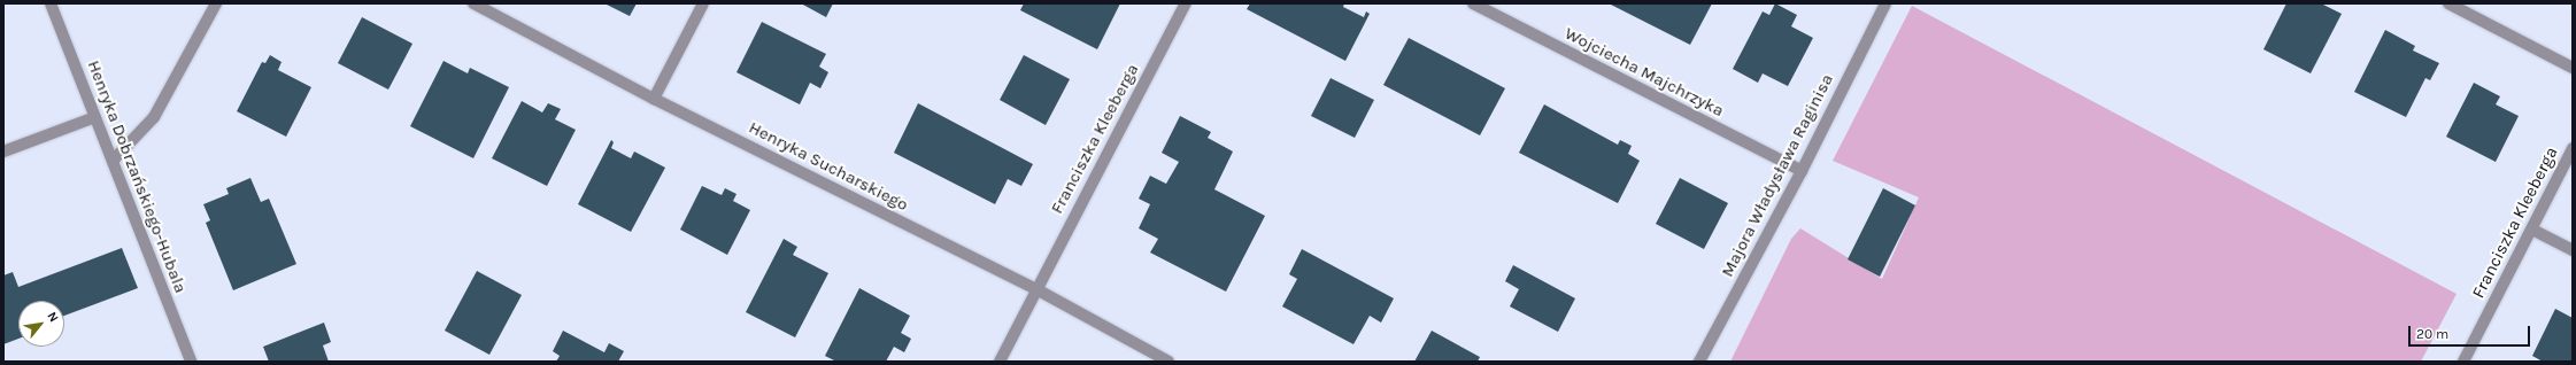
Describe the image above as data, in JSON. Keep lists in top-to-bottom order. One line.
{"streets":{"street":["Wojciecha Majchrzyka","Franciszka Kleeberga","Henryka Sucharskiego","Majora Władysława Raginisa","Henryka Dobrzańskiego-Hubala"]},"crossings":[["Wojciecha Majchrzyka","Majora Władysława Raginisa"],["Franciszka Kleeberga","Henryka Sucharskiego"]],"scale_bar":"20 m","north":"top right"}
